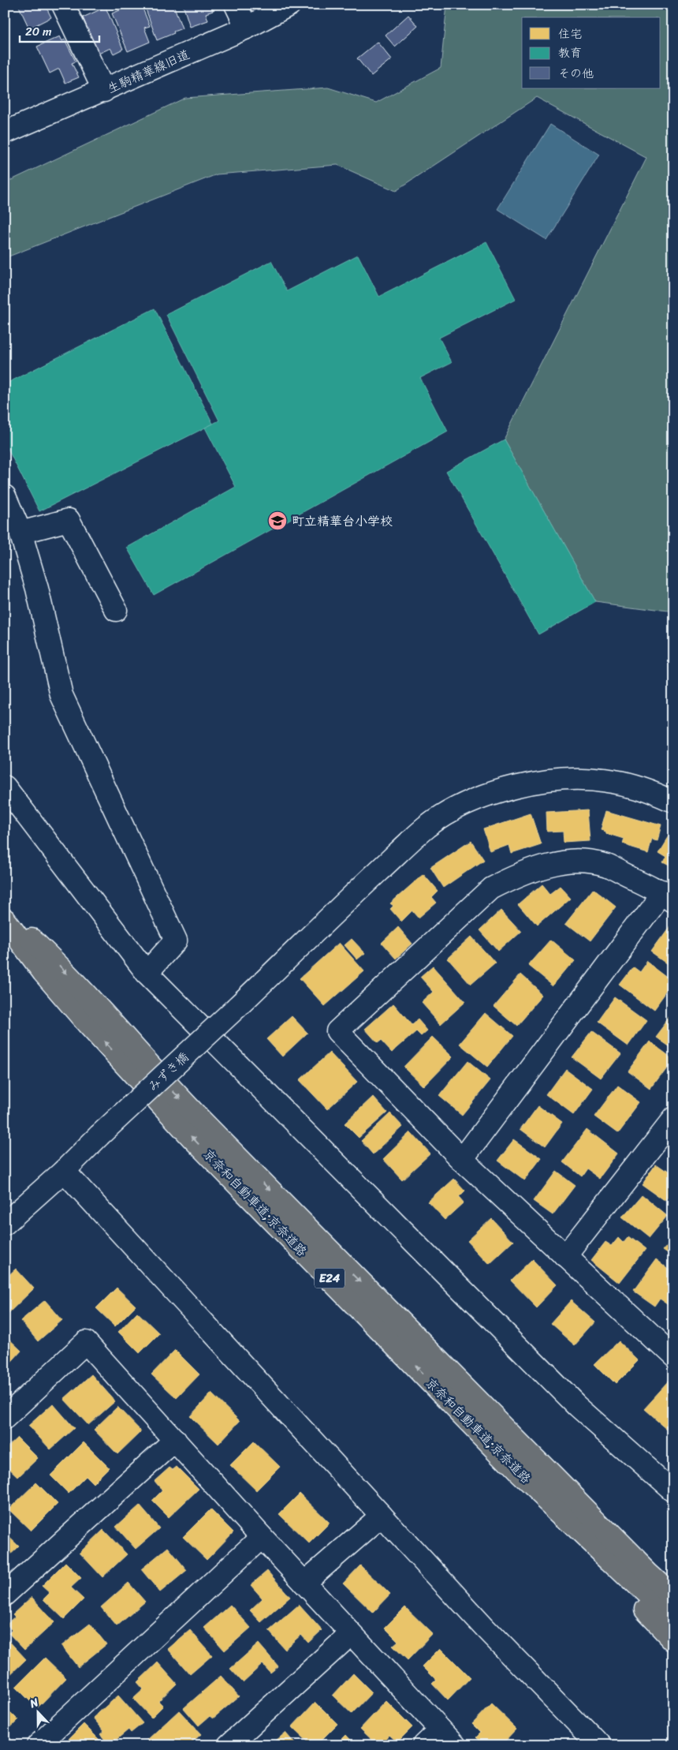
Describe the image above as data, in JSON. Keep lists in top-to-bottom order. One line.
{"streets":{"highway":["京奈和自動車道;京奈道路","E24"],"street":["生駒精華線旧道","みずき橋"]},"places":{"school or university":["町立精華台小学校"]},"legend":["住宅","教育","その他"],"scale_bar":"20 m","north":"top"}
